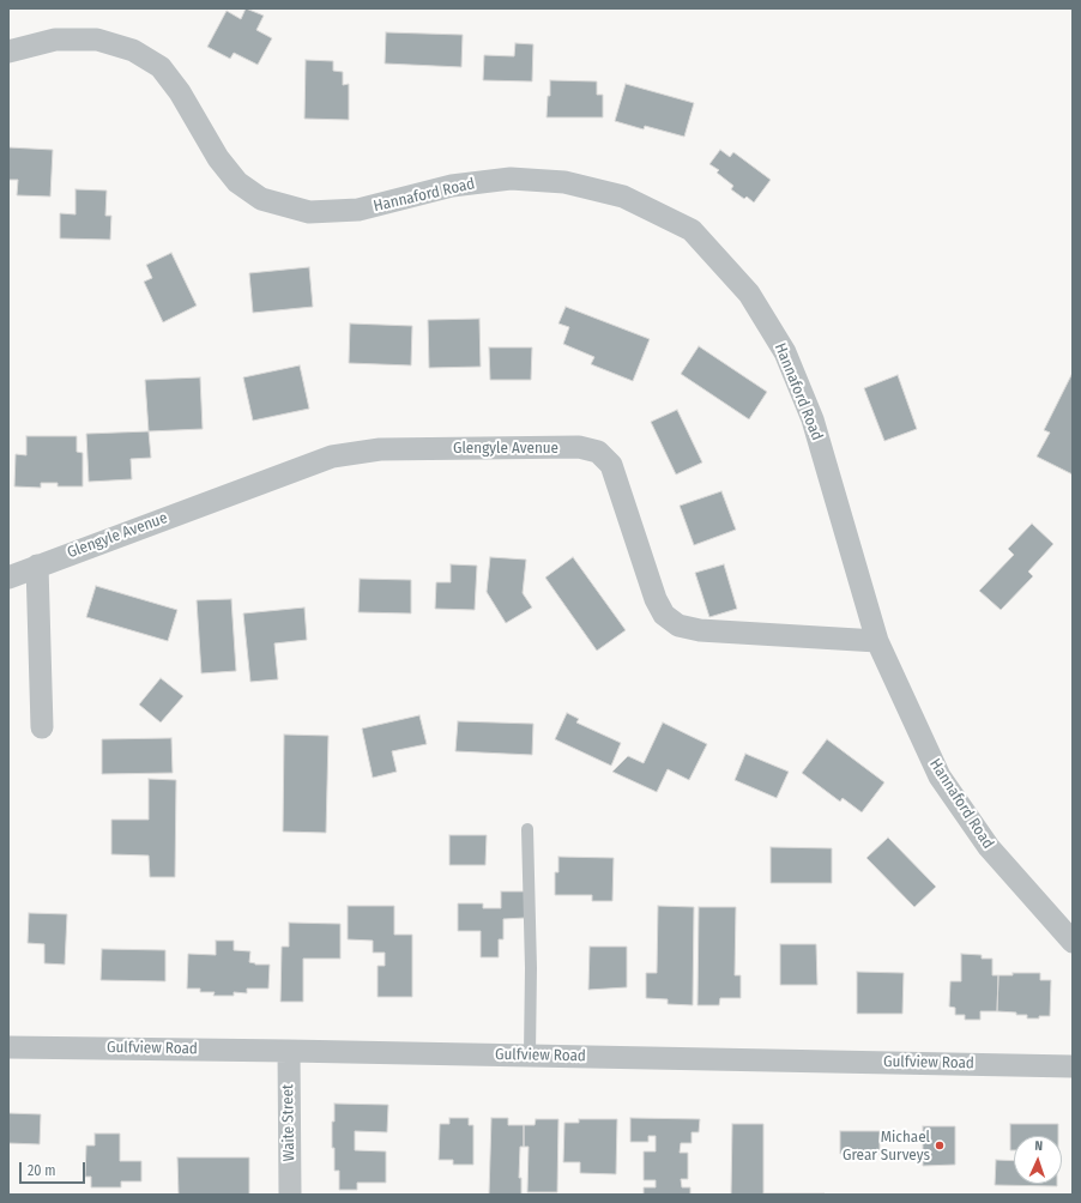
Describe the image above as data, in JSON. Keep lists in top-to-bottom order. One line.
{"streets":{"street":["Hannaford Road","Glengyle Avenue","Gulfview Road","Waite Street"]},"crossings":[["Hannaford Road","Glengyle Avenue"],["Gulfview Road","Waite Street"]],"places":["Michael Grear Surveys"],"scale_bar":"20 m","north":"top"}
